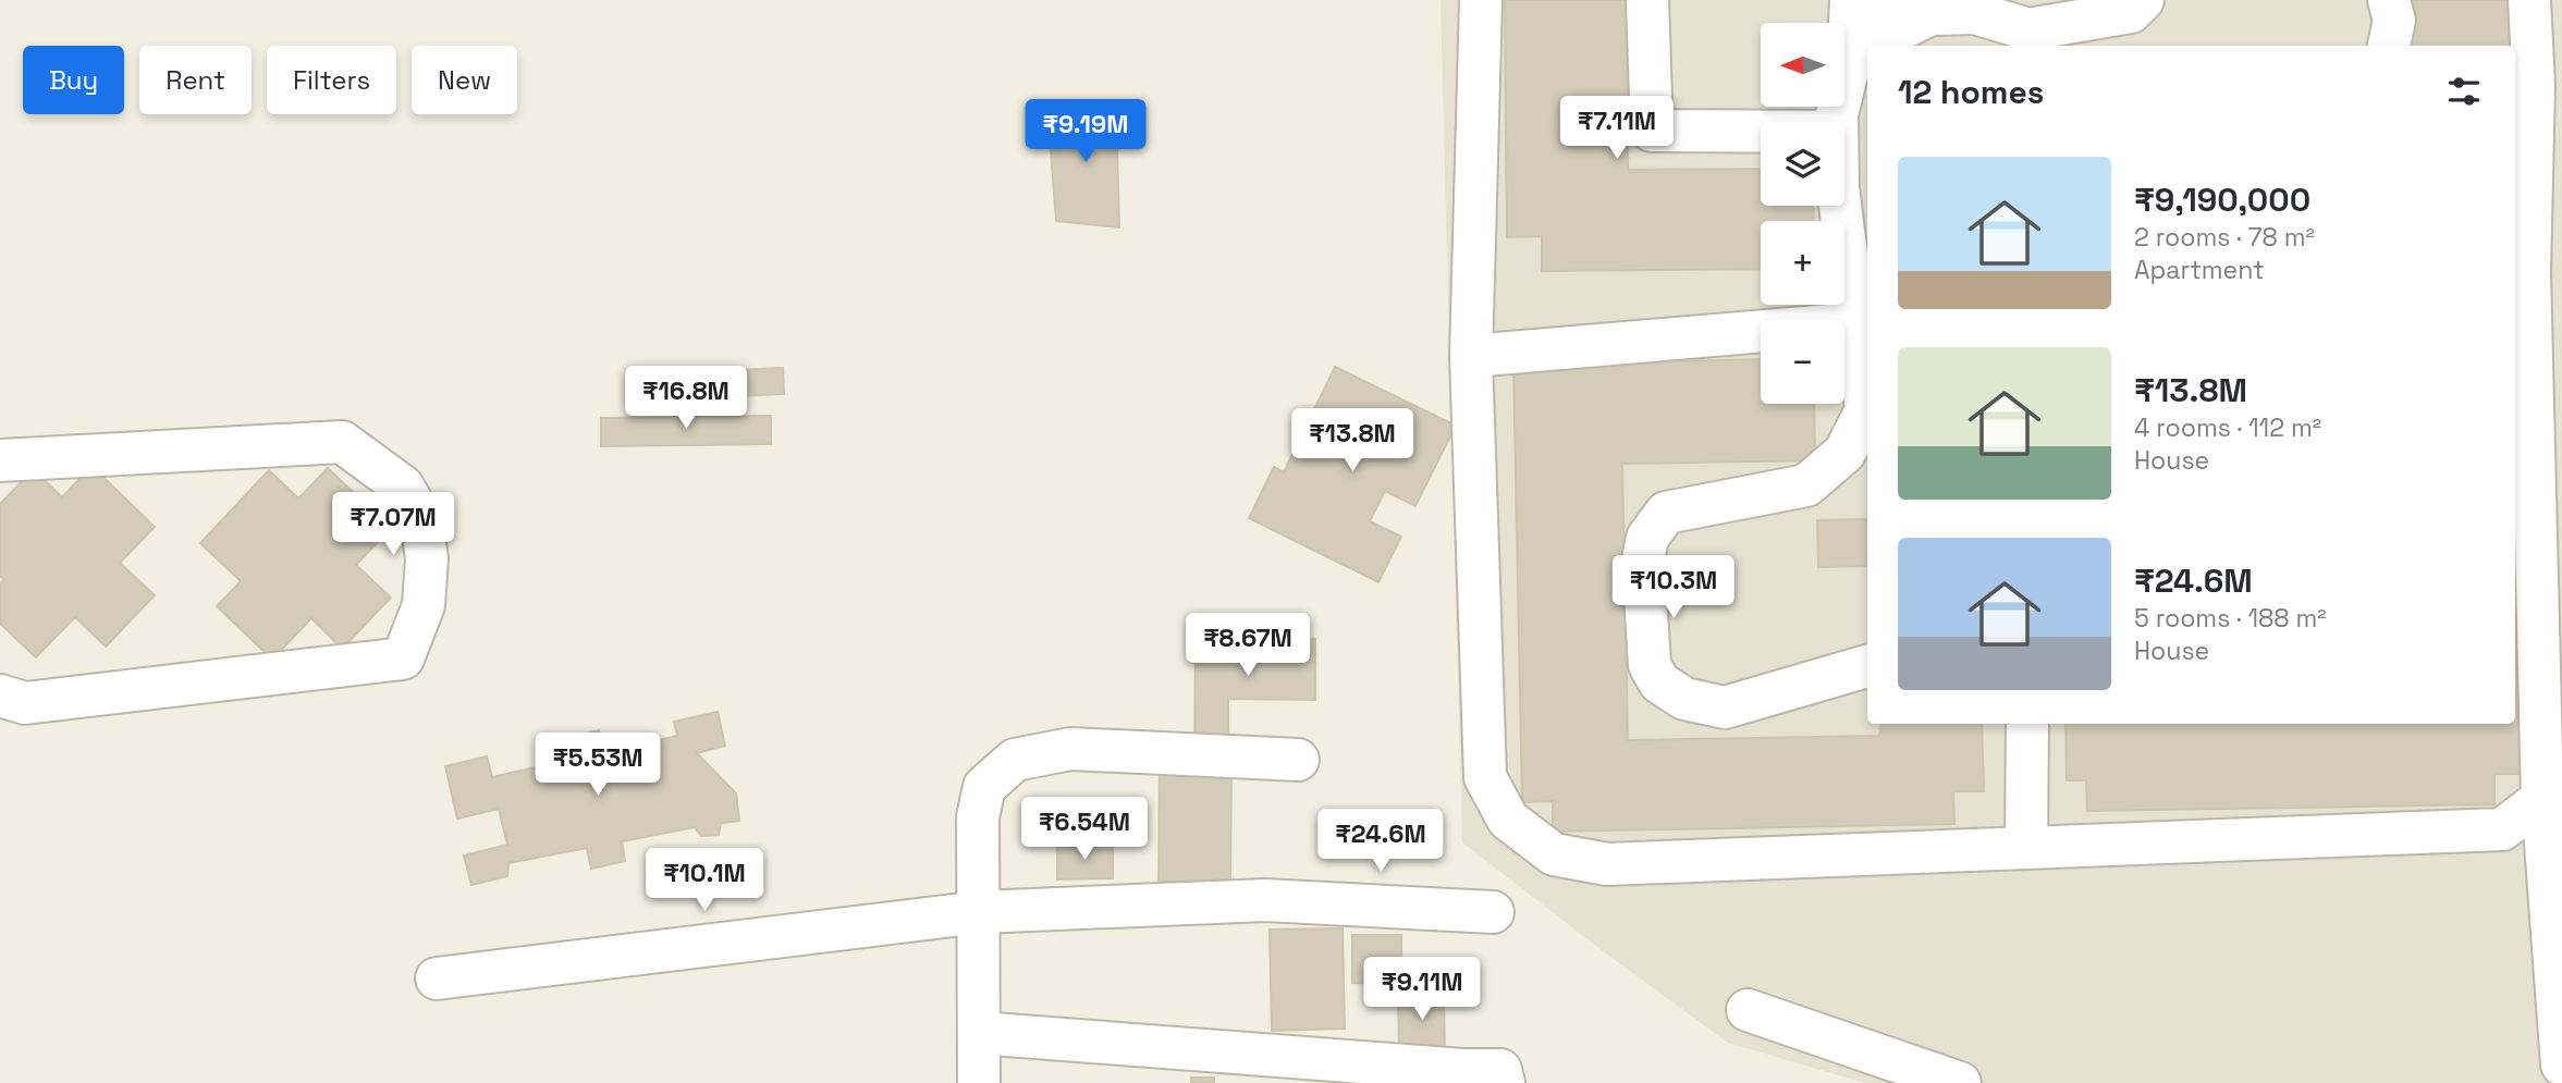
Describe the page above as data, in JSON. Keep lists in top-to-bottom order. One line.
{"north":"left","page":{"map_buttons":["+","−"],"chip":["Buy","Rent","Filters","New"],"heading":"12 homes","price":["₹7.11M","₹9.19M","₹16.8M","₹13.8M","₹7.07M","₹10.3M","₹8.67M","₹5.53M","₹6.54M","₹24.6M","₹10.1M","₹9.11M"],"list":[{"name":"₹9,190,000","note":"2 rooms · 78 m² · Apartment"},{"name":"₹13.8M","note":"4 rooms · 112 m² · House"},{"name":"₹24.6M","note":"5 rooms · 188 m² · House"}]}}
